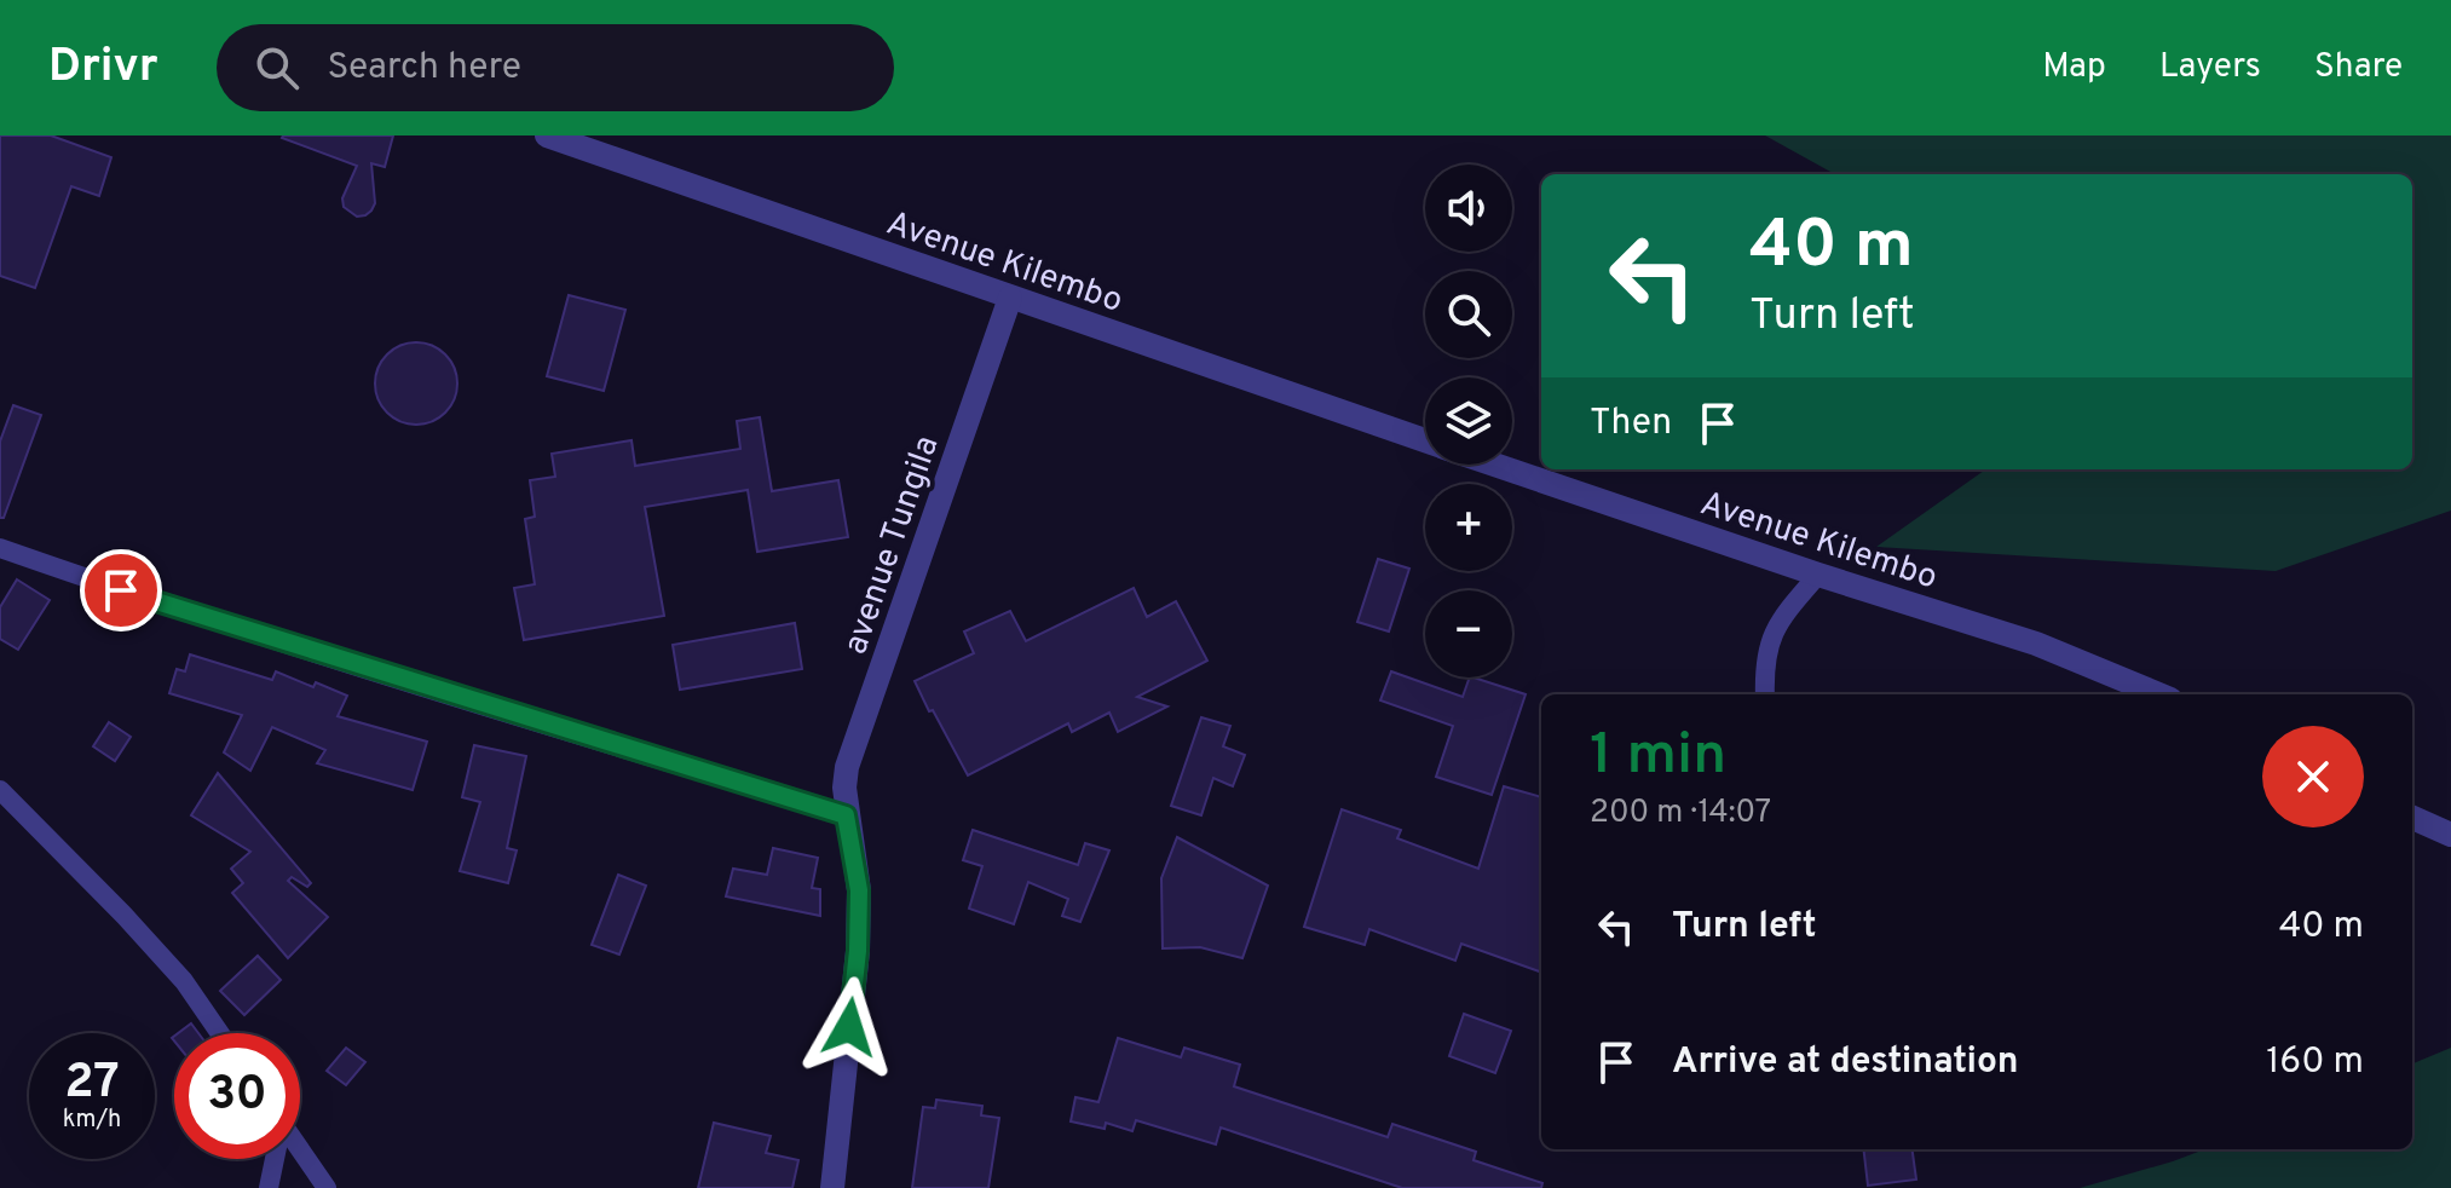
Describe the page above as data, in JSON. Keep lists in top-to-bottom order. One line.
{"streets":{"street":["Avenue Kilembo","avenue Tungila"]},"crossings":[["Avenue Kilembo","avenue Tungila"]],"page":{"header":"Drivr","search":"Search here","nav":["Map","Layers","Share"],"map_buttons":["+","−"],"turn":["40 m","Turn left"],"then":"Then","heading":["1 min","200 m · 14:07"],"list":[{"name":"Turn left","value":"40 m"},{"name":"Arrive at destination","value":"160 m"}],"speed":"27 km/h","limit":"30"}}
